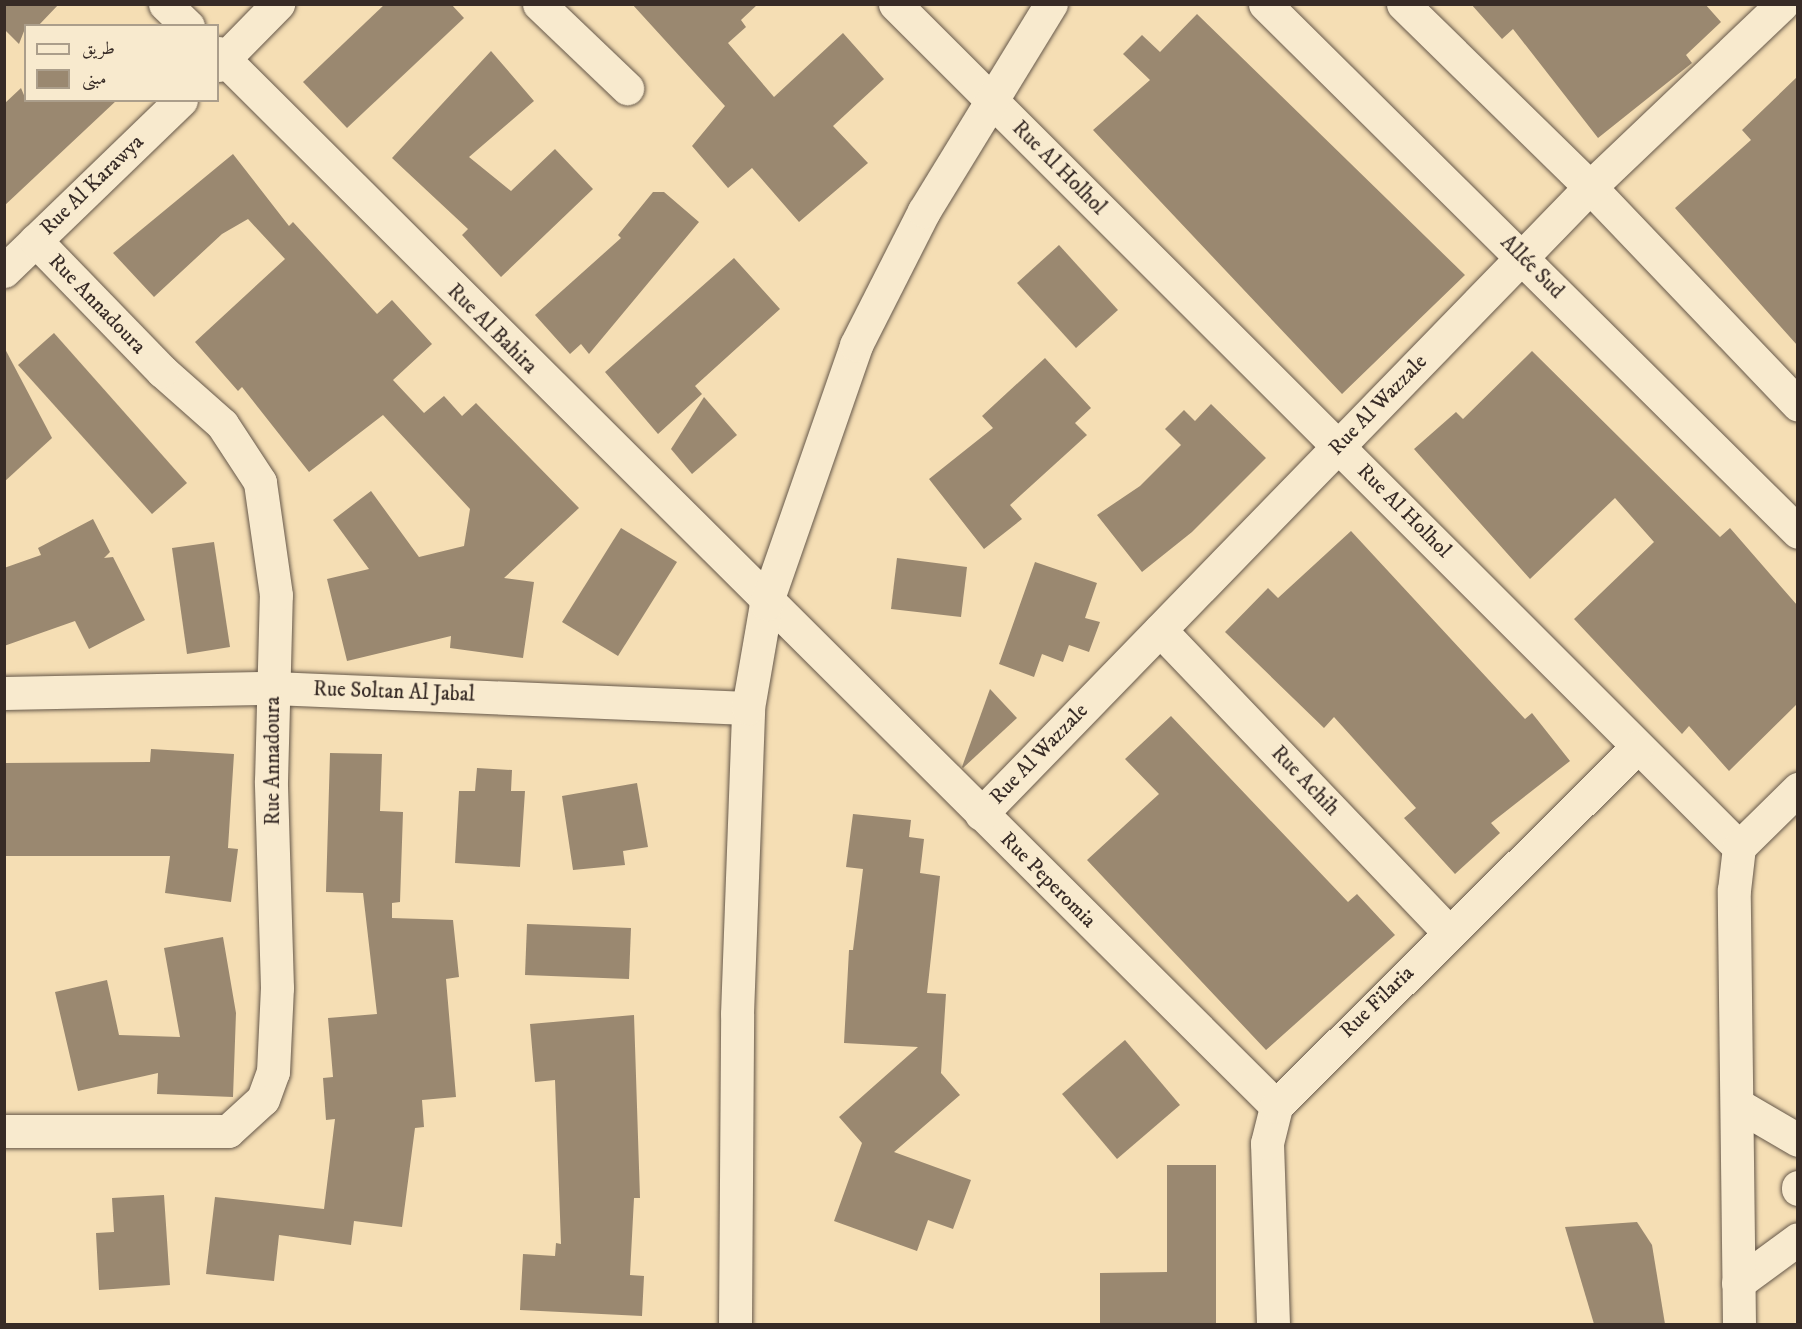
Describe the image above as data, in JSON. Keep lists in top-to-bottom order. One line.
{"streets":{"street":["Rue Al Holhol","Rue Al Karawya","Allée Sud","Rue Annadoura","Rue Al Bahira","Rue Al Wazzale","Rue Soltan Al Jabal","Rue Achih","Rue Peperomia","Rue Filaria"]},"crossings":[["Rue Al Holhol","Rue Al Wazzale"],["Rue Al Holhol","Rue Filaria"],["Rue Al Karawya","Rue Annadoura"],["Allée Sud","Rue Al Wazzale"],["Rue Annadoura","Rue Soltan Al Jabal"],["Rue Al Bahira","Rue Peperomia"],["Rue Al Wazzale","Rue Achih"],["Rue Al Wazzale","Rue Peperomia"],["Rue Achih","Rue Filaria"],["Rue Peperomia","Rue Filaria"]],"legend":["طريق","مبنى"]}
